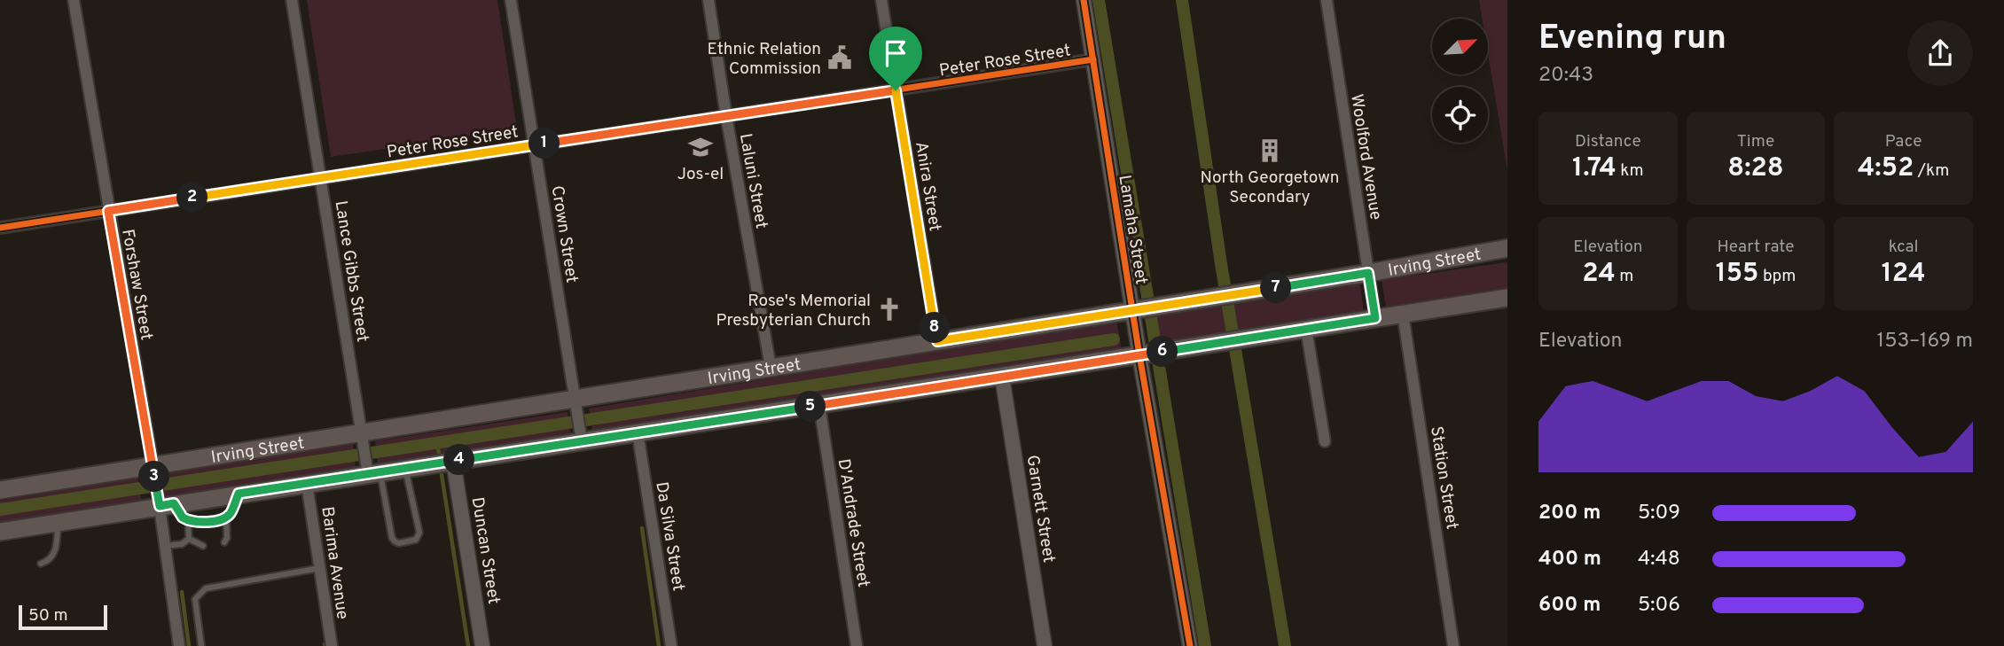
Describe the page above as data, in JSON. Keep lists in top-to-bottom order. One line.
{"streets":{"main road":["Irving Street"],"street":["Peter Rose Street","Woolford Avenue","Laluni Street","Anira Street","Lamaha Street","Crown Street","Lance Gibbs Street","Forshaw Street","Station Street","Garnett Street","D'Andrade Street","Da Silva Street","Duncan Street","Barima Avenue"]},"crossings":[["Peter Rose Street","Laluni Street"],["Peter Rose Street","Anira Street"],["Peter Rose Street","Lamaha Street"],["Peter Rose Street","Crown Street"],["Peter Rose Street","Lance Gibbs Street"],["Peter Rose Street","Forshaw Street"],["Woolford Avenue","Irving Street"],["Laluni Street","Irving Street"],["Anira Street","Irving Street"],["Lamaha Street","Irving Street"],["Crown Street","Irving Street"],["Irving Street","Lance Gibbs Street"],["Irving Street","Forshaw Street"]],"places":{"public building":["Ethnic Relation Commission"],"school or university":["Jos-el"],"building":["North Georgetown Secondary"],"church":["Rose's Memorial Presbyterian Church"]},"scale_bar":"50 m","north":"top right","page":{"heading":["Evening run","20:43"],"stats":[["Distance","1.74 km"],["Time","8:28"],["Pace","4:52 /km"],["Elevation","24 m"],["Heart rate","155 bpm"],["kcal","124"]],"pins":["1","2","7","8","6","5","4","3"],"chart":["Elevation","153–169 m"],"list":[{"name":"200 m","note":"5:09"},{"name":"400 m","note":"4:48"},{"name":"600 m","note":"5:06"}],"scale":"50 m"}}
